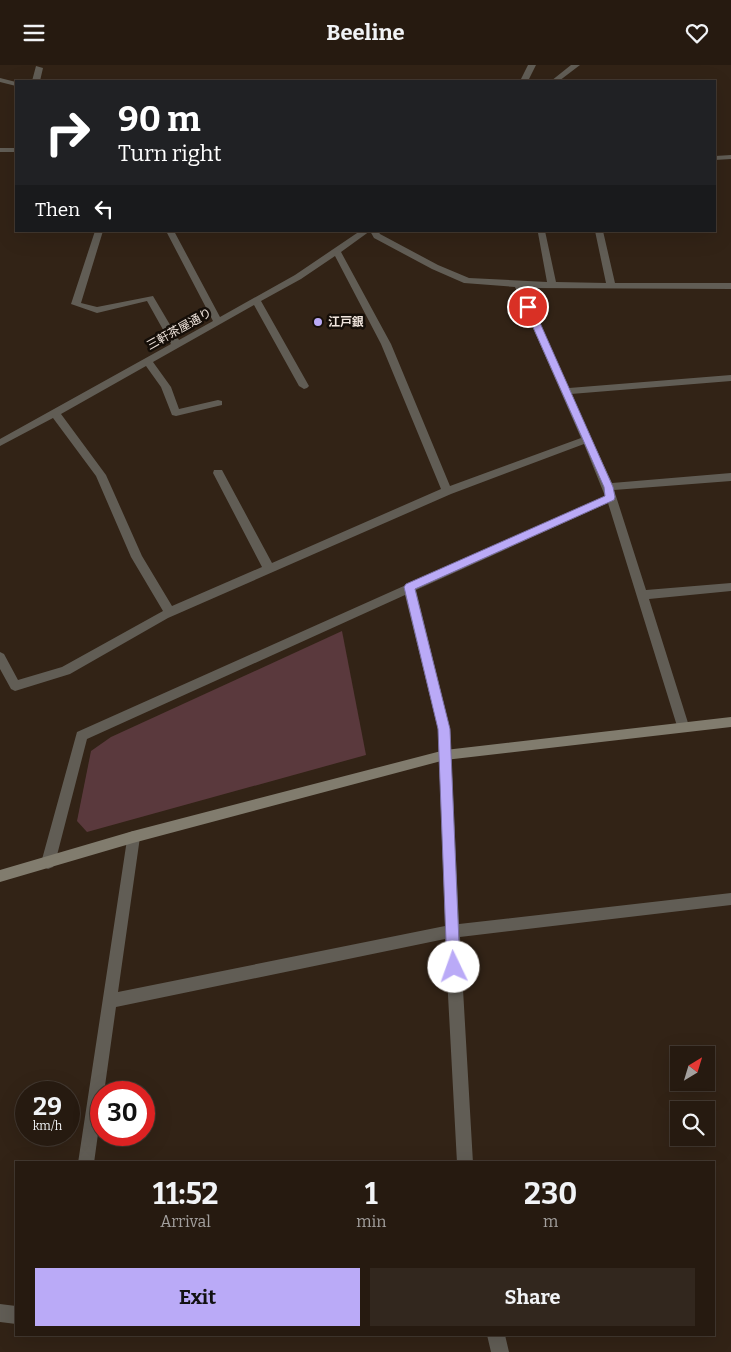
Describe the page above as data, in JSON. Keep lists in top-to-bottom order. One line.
{"streets":{"street":["三軒茶屋通り"]},"places":["江戸銀"],"north":"top right","page":{"header":"Beeline","turn":["90 m","Turn right"],"then":"Then","speed":"29 km/h","limit":"30","eta":["11:52","Arrival","1","min","230","m"],"buttons":["Exit","Share"]}}
